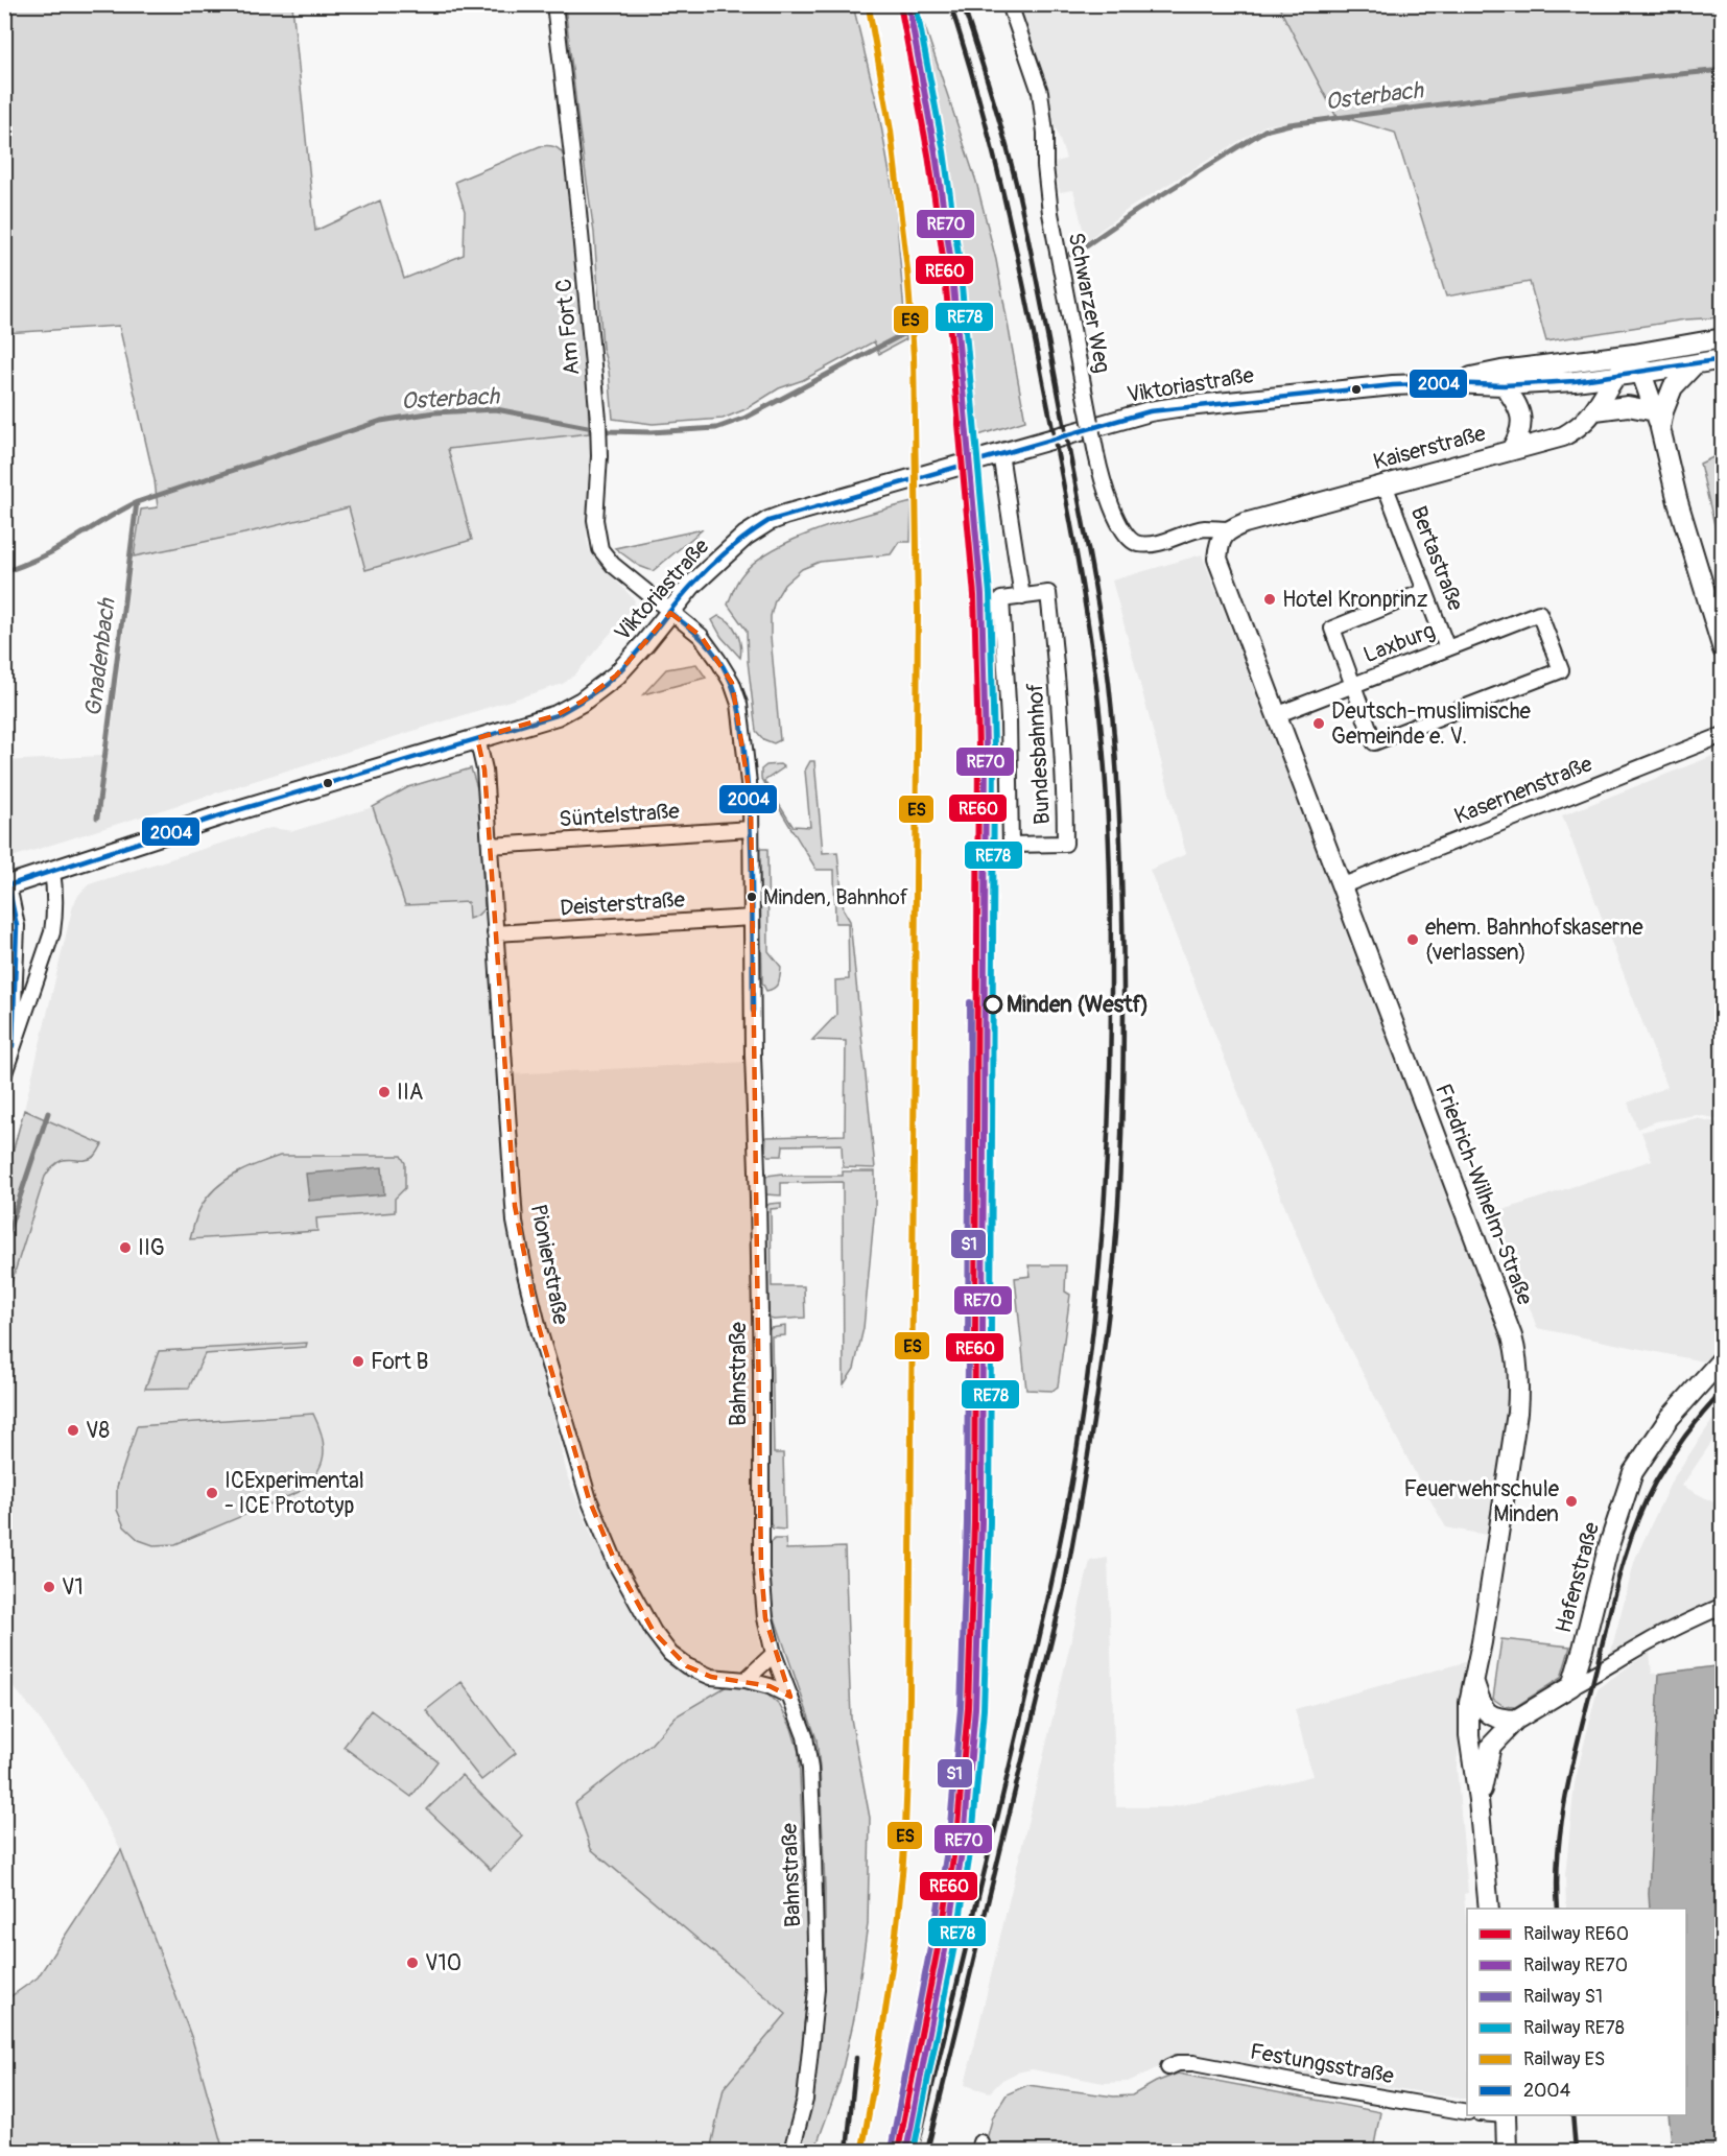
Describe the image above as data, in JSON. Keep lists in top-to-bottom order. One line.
{"streets":{"main road":["Viktoriastraße","Kaiserstraße","Friedrich-Wilhelm-Straße","Hafenstraße"],"street":["Schwarzer Weg","Am Fort C","Bertastraße","Laxburg","Bundesbahnhof","Kasernenstraße","Süntelstraße","Deisterstraße","Pionierstraße","Bahnstraße","Festungsstraße"]},"crossings":[["Schwarzer Weg","Kaiserstraße"],["Schwarzer Weg","Friedrich-Wilhelm-Straße"],["Am Fort C","Viktoriastraße"],["Am Fort C","Bahnstraße"],["Viktoriastraße","Kaiserstraße"],["Viktoriastraße","Pionierstraße"],["Viktoriastraße","Bahnstraße"],["Kaiserstraße","Bertastraße"],["Kaiserstraße","Friedrich-Wilhelm-Straße"],["Bertastraße","Laxburg"],["Laxburg","Friedrich-Wilhelm-Straße"],["Kasernenstraße","Friedrich-Wilhelm-Straße"],["Süntelstraße","Pionierstraße"],["Süntelstraße","Bahnstraße"],["Deisterstraße","Pionierstraße"],["Deisterstraße","Bahnstraße"],["Pionierstraße","Bahnstraße"]],"water":["Osterbach","Gnadenbach"],"places":["Hotel Kronprinz","Deutsch-muslimische Gemeinde e. V.","Minden, Bahnhof","ehem. Bahnhofskaserne (verlassen)","Minden (Westf)","IIA","IIG","Fort B","V8","ICExperimental - ICE Prototyp","Feuerwehrschule Minden","V1","V10"],"lines":["rail line RE60","rail line RE70","rail line RE78","rail line ES","transit line 2004","rail line S1"],"legend":["Railway RE60","Railway RE70","Railway S1","Railway RE78","Railway ES","2004"]}
